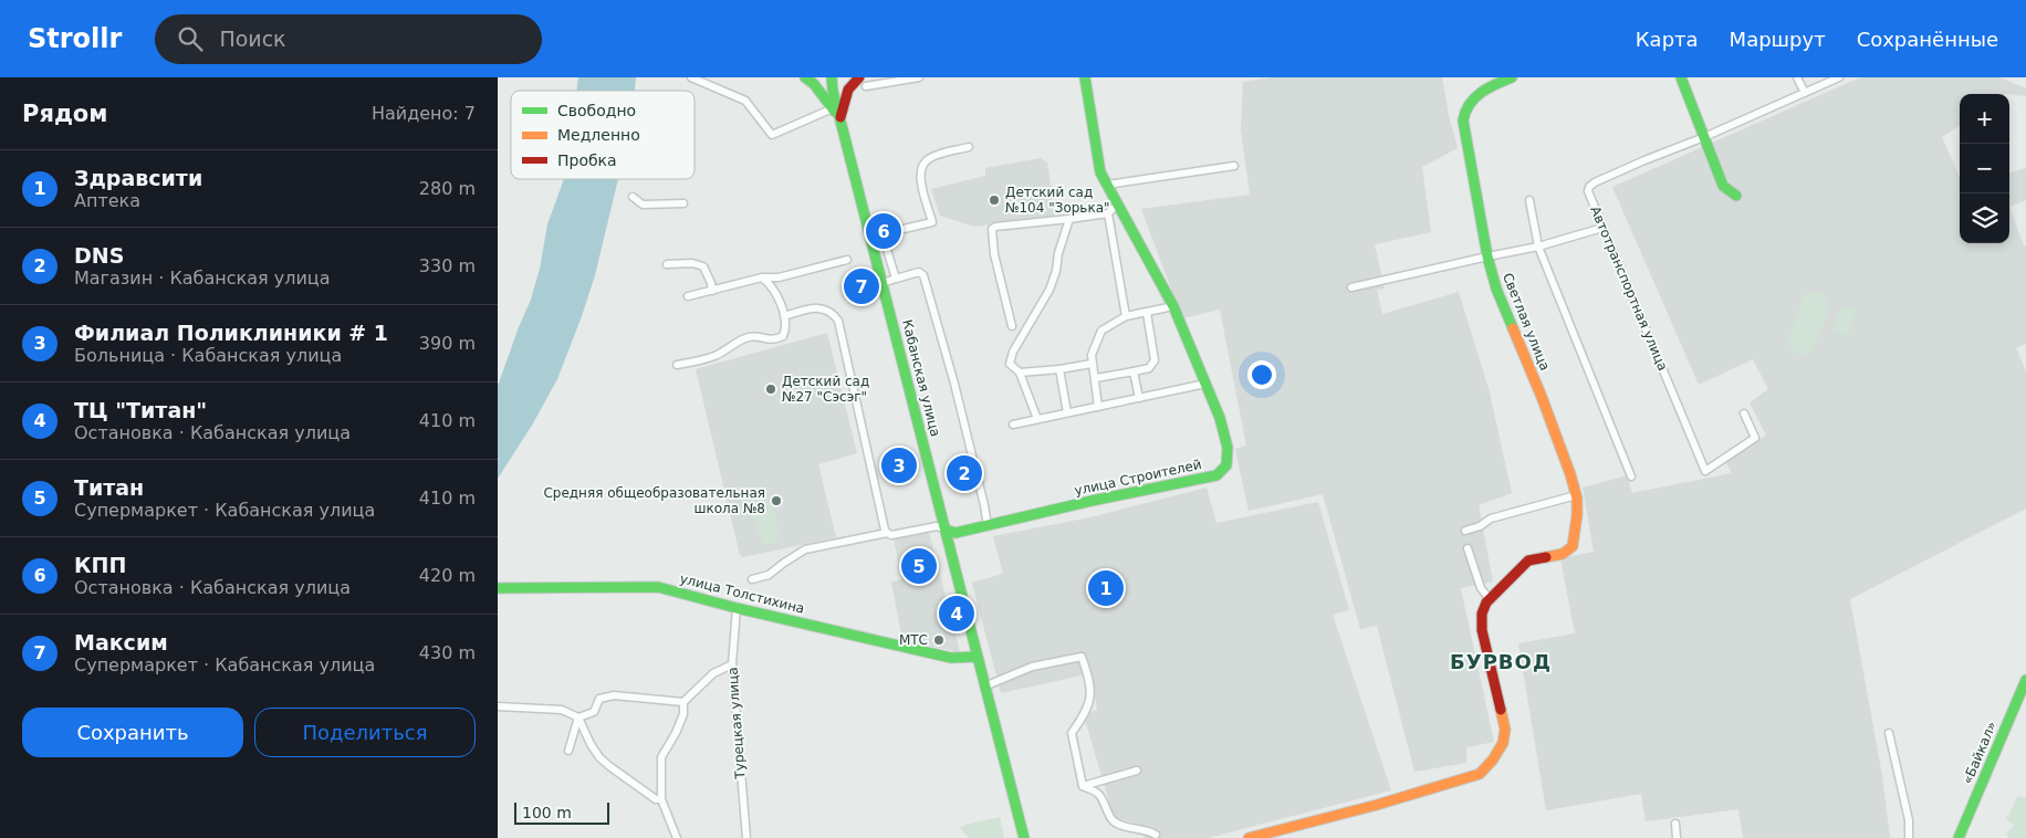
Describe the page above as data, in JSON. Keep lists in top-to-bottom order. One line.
{"streets":{"main road":["Светлая улица","Кабанская улица","улица Строителей","улица Толстихина","«Байкал»"],"street":["Автотранспортная улица","Турецкая улица"]},"crossings":[["Кабанская улица","улица Строителей"],["Кабанская улица","улица Толстихина"],["улица Толстихина","Турецкая улица"]],"districts":["БУРВОД"],"places":["Детский сад №104 \"Зорька\"","Детский сад №27 \"Сэсэг\"","Средняя общеобразовательная школа №8","МТС"],"legend":["Свободно","Медленно","Пробка"],"scale_bar":"100 m","page":{"header":"Strollr","search":"Поиск","nav":["Карта","Маршрут","Сохранённые"],"heading":["Рядом","Найдено: 7"],"map_buttons":["+","−"],"list":[{"mark":"1","name":"Здравсити","note":"Аптека","value":"280 m"},{"mark":"2","name":"DNS","note":"Магазин · Кабанская улица","value":"330 m"},{"mark":"3","name":"Филиал Поликлиники # 1","note":"Больница · Кабанская улица","value":"390 m"},{"mark":"4","name":"ТЦ \"Титан\"","note":"Остановка · Кабанская улица","value":"410 m"},{"mark":"5","name":"Титан","note":"Супермаркет · Кабанская улица","value":"410 m"},{"mark":"6","name":"КПП","note":"Остановка · Кабанская улица","value":"420 m"},{"mark":"7","name":"Максим","note":"Супермаркет · Кабанская улица","value":"430 m"}],"pins":["6","7","3","2","5","1","4"],"buttons":["Сохранить","Поделиться"],"scale":"100 m"}}
